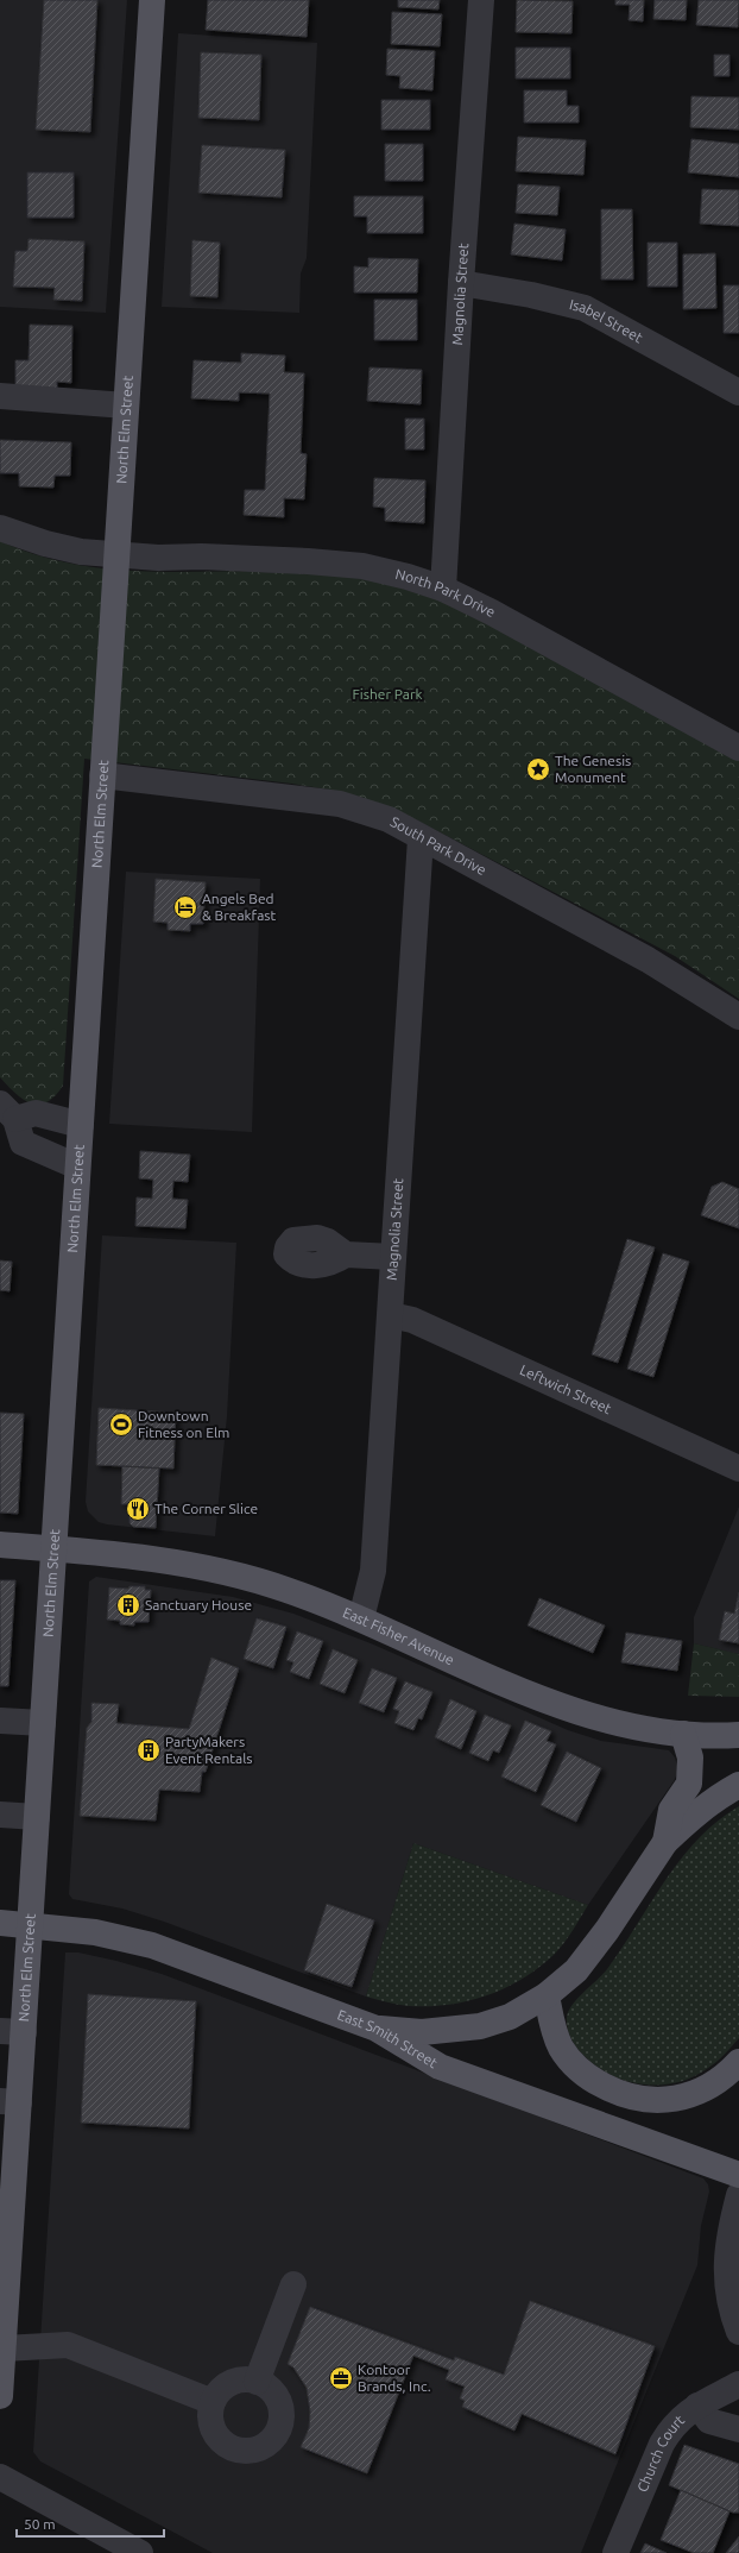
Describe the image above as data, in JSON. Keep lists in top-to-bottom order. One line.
{"streets":{"main road":["North Elm Street","East Fisher Avenue","East Smith Street"],"street":["Magnolia Street","Isabel Street","North Park Drive","South Park Drive","Leftwich Street","Church Court"]},"crossings":[["Magnolia Street","Isabel Street"],["Magnolia Street","North Park Drive"],["Magnolia Street","South Park Drive"],["Magnolia Street","Leftwich Street"],["Magnolia Street","East Fisher Avenue"],["North Elm Street","North Park Drive"],["North Elm Street","South Park Drive"],["North Elm Street","East Fisher Avenue"],["North Elm Street","East Smith Street"]],"parks":["Fisher Park"],"places":{"place":["The Genesis Monument"],"hotel":["Angels Bed & Breakfast"],"sports":["Downtown Fitness on Elm"],"restaurant":["The Corner Slice"],"building":["Sanctuary House","PartyMakers Event Rentals"],"office":["Kontoor Brands, Inc."]},"scale_bar":"50 m"}
